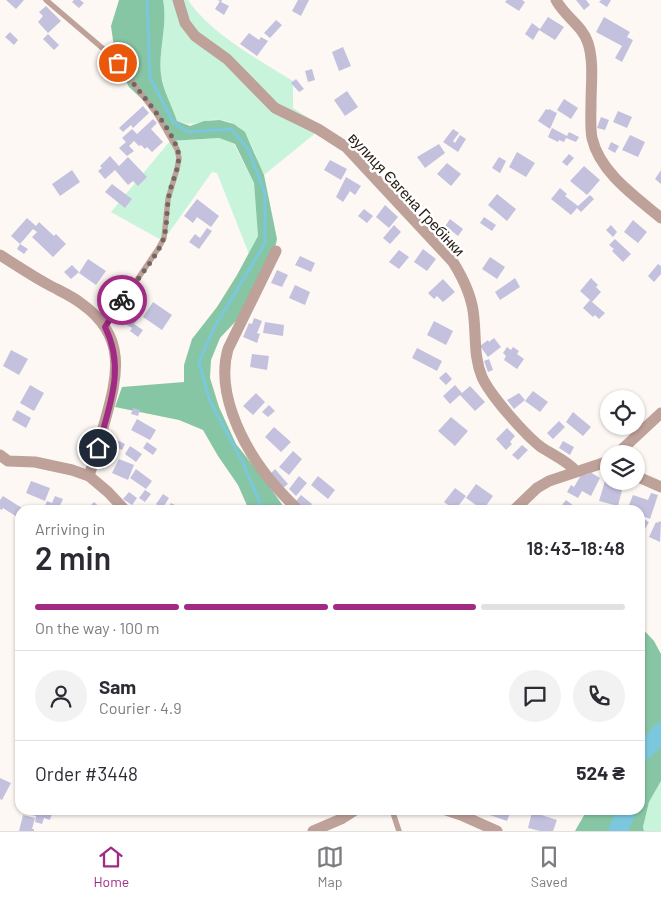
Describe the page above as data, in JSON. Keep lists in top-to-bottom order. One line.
{"streets":{"street":["вулиця Євгена Гребінки"]},"page":{"heading":["2 min","Arriving in","18:43–18:48"],"panel":["Sam","Courier · 4.9","Order #3448","524 ₴"],"bar":"On the way · 100 m","tabs":["Home","Map","Saved"]}}
